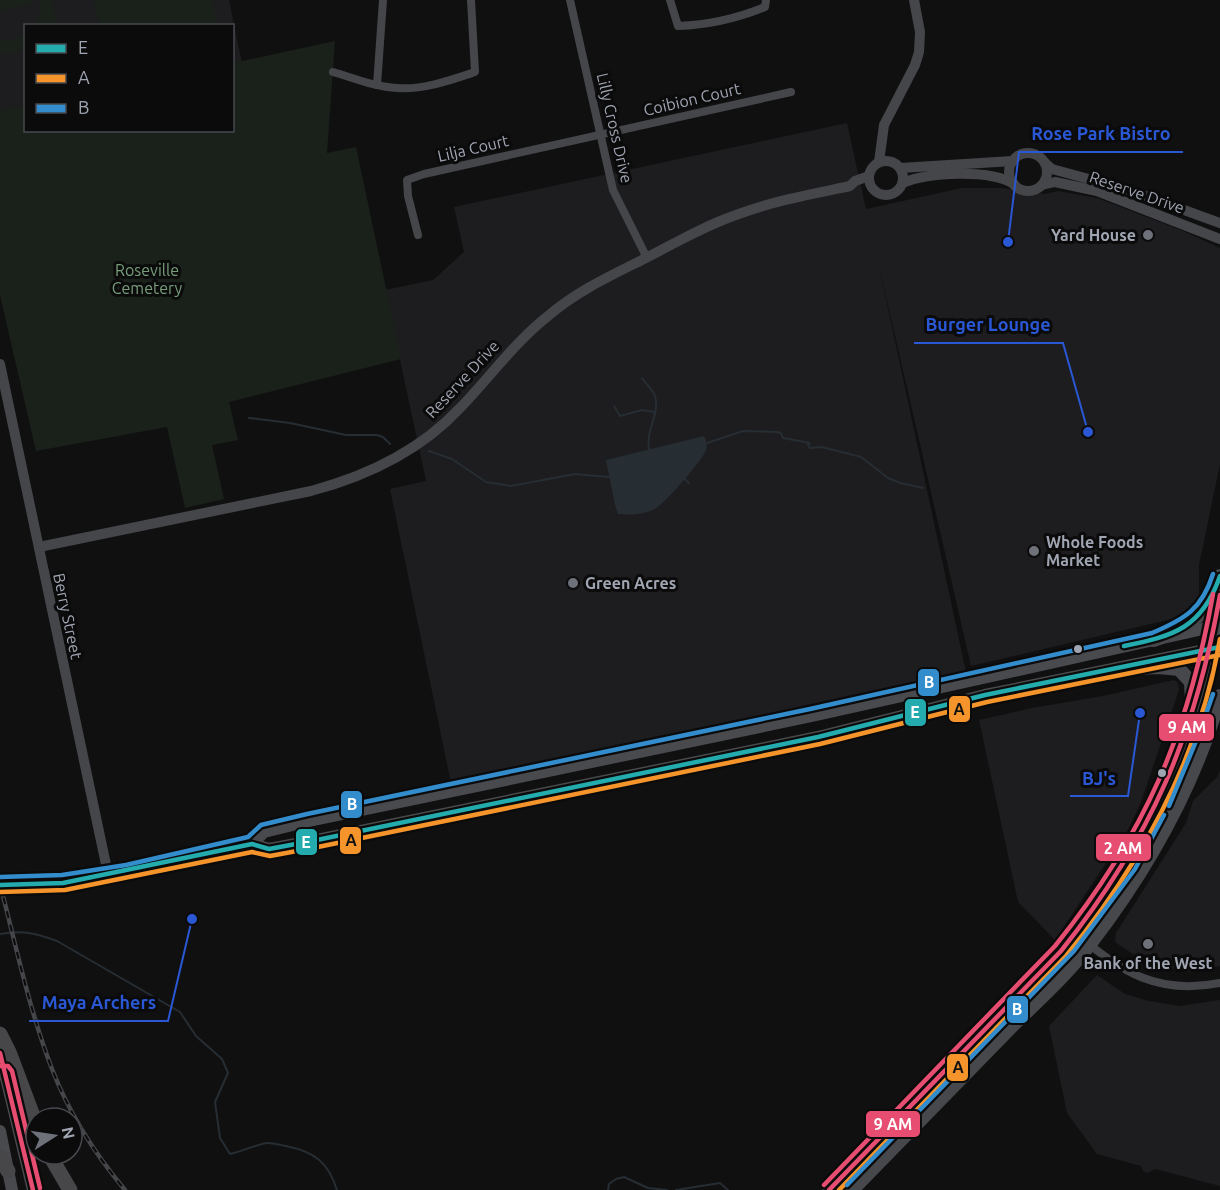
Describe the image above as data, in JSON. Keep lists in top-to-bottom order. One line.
{"streets":{"street":["Coibion Court","Lilly Cross Drive","Lilja Court","Reserve Drive","Berry Street"]},"crossings":[["Coibion Court","Lilly Cross Drive"],["Coibion Court","Lilja Court"],["Lilly Cross Drive","Lilja Court"],["Lilly Cross Drive","Reserve Drive"],["Reserve Drive","Berry Street"]],"parks":["Roseville Cemetery"],"places":["Yard House","Rose Park Bistro","Burger Lounge","Whole Foods Market","Green Acres","BJ's","Maya Archers","Bank of the West"],"lines":["transit line B","transit line E","transit line A"],"legend":["E","A","B"],"north":"right"}
